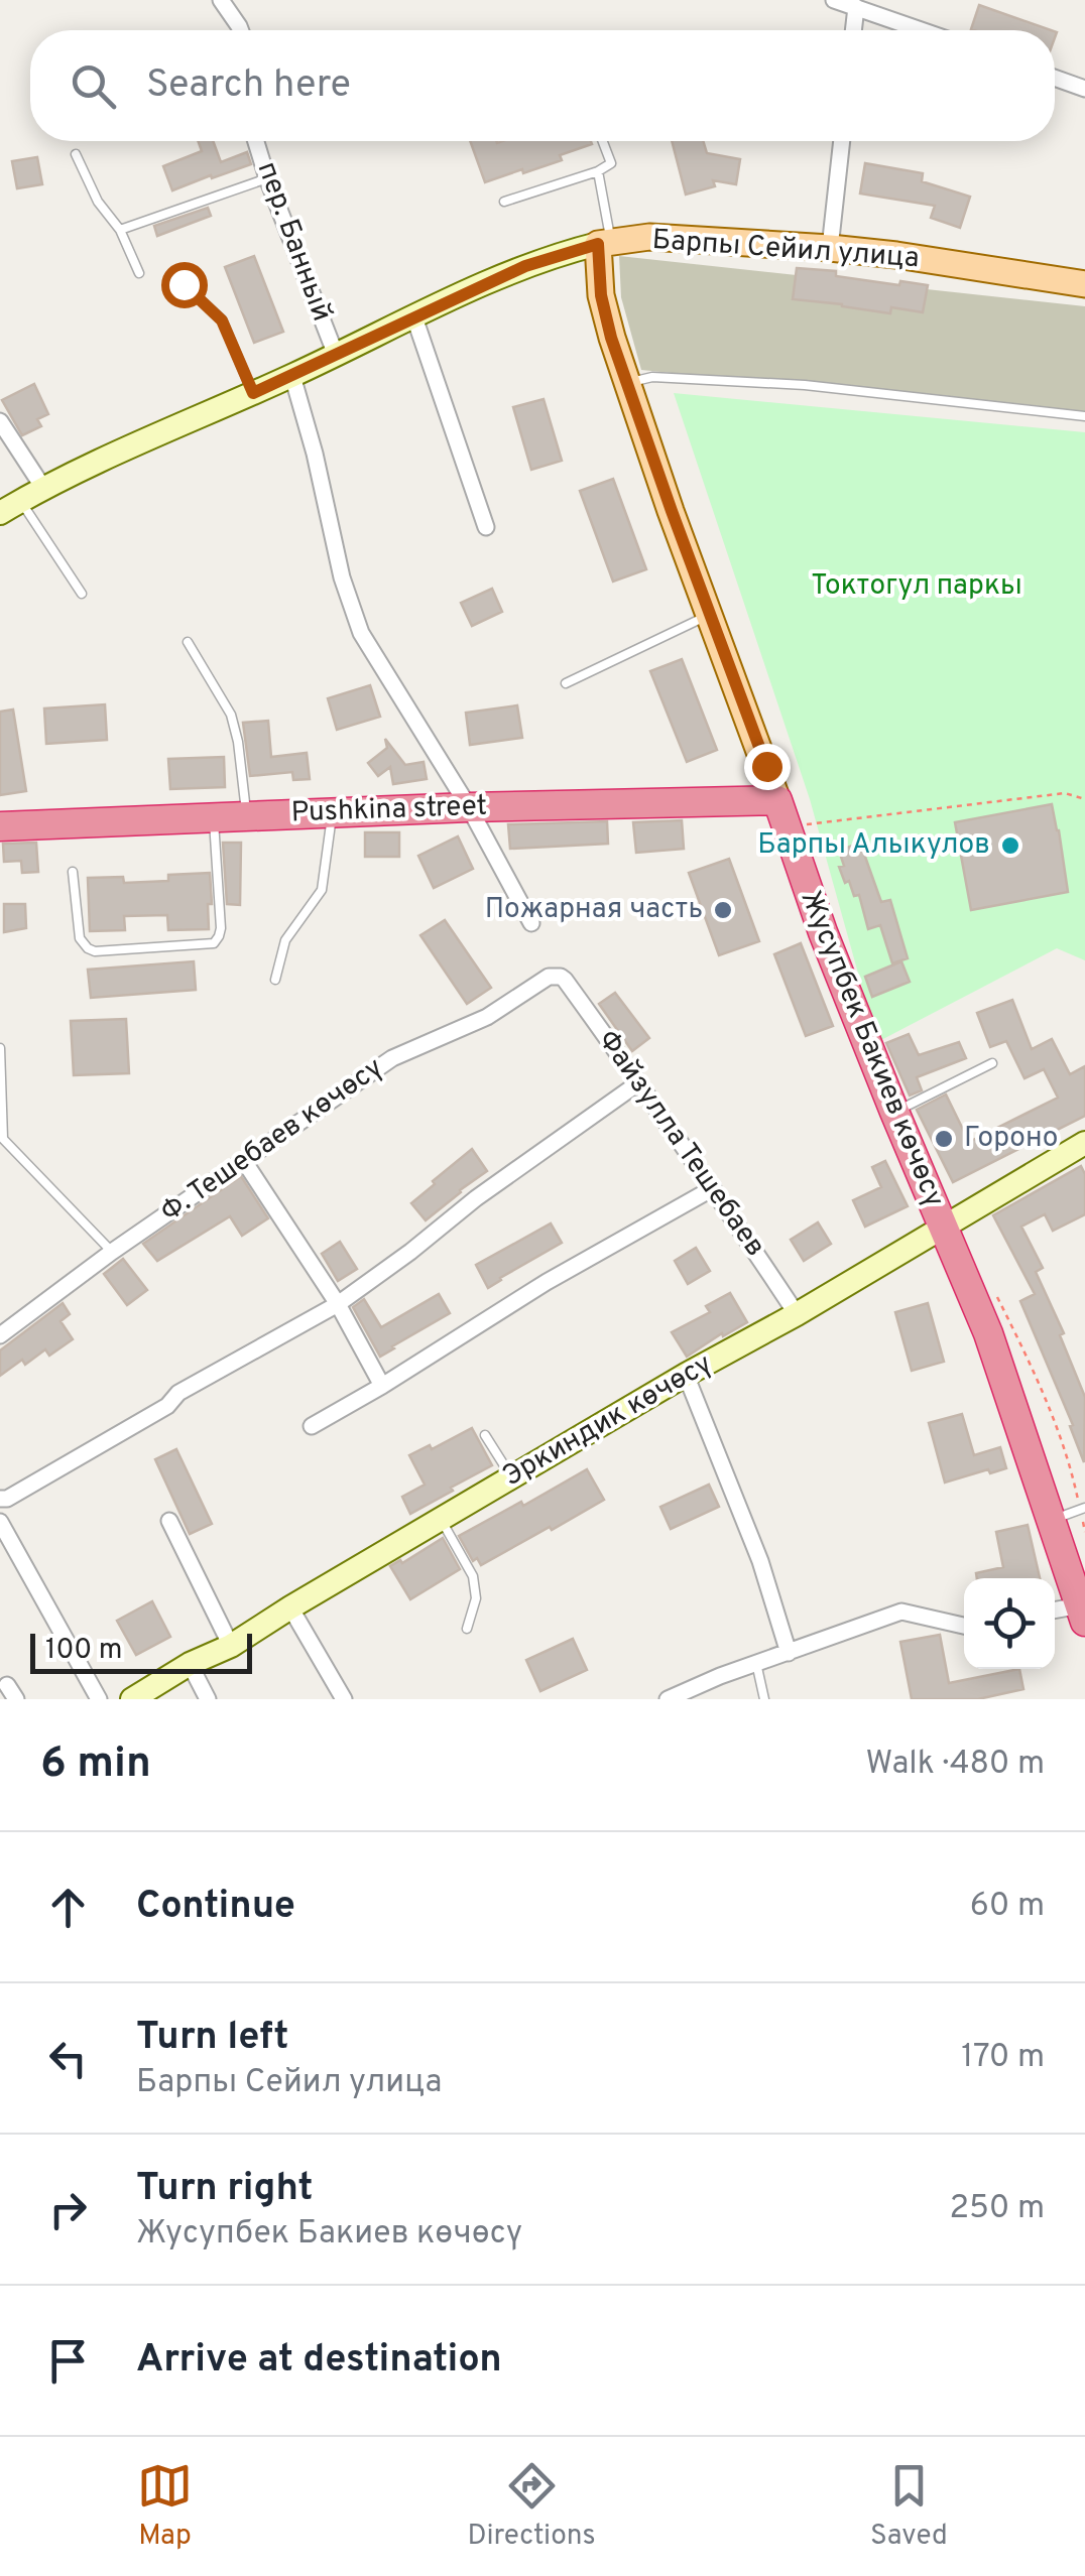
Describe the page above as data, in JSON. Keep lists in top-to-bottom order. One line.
{"streets":{"highway":["Pushkina street","Жусупбек Бакиев көчөсү"],"main road":["Барпы Сейил улица","Эркиндик көчөсү"],"street":["пер. Банный","Ф. Тешебаев көчөсү","Файзулла Тешебаев"]},"crossings":[["пер. Банный","Барпы Сейил улица"],["Барпы Сейил улица","Жусупбек Бакиев көчөсү"],["Pushkina street","Жусупбек Бакиев көчөсү"],["Жусупбек Бакиев көчөсү","Эркиндик көчөсү"],["Ф. Тешебаев көчөсү","Файзулла Тешебаев"],["Файзулла Тешебаев","Эркиндик көчөсү"]],"parks":["Токтогул паркы"],"places":["Барпы Алыкулов","Пожарная часть","Гороно"],"scale_bar":"100 m","page":{"search":"Search here","scale":"100 m","heading":["6 min","Walk · 480 m"],"list":[["Continue","60 m"],["Turn left","Барпы Сейил улица","170 m"],["Turn right","Жусупбек Бакиев көчөсү","250 m"],"Arrive at destination"],"nav":["Map","Directions","Saved"]}}
